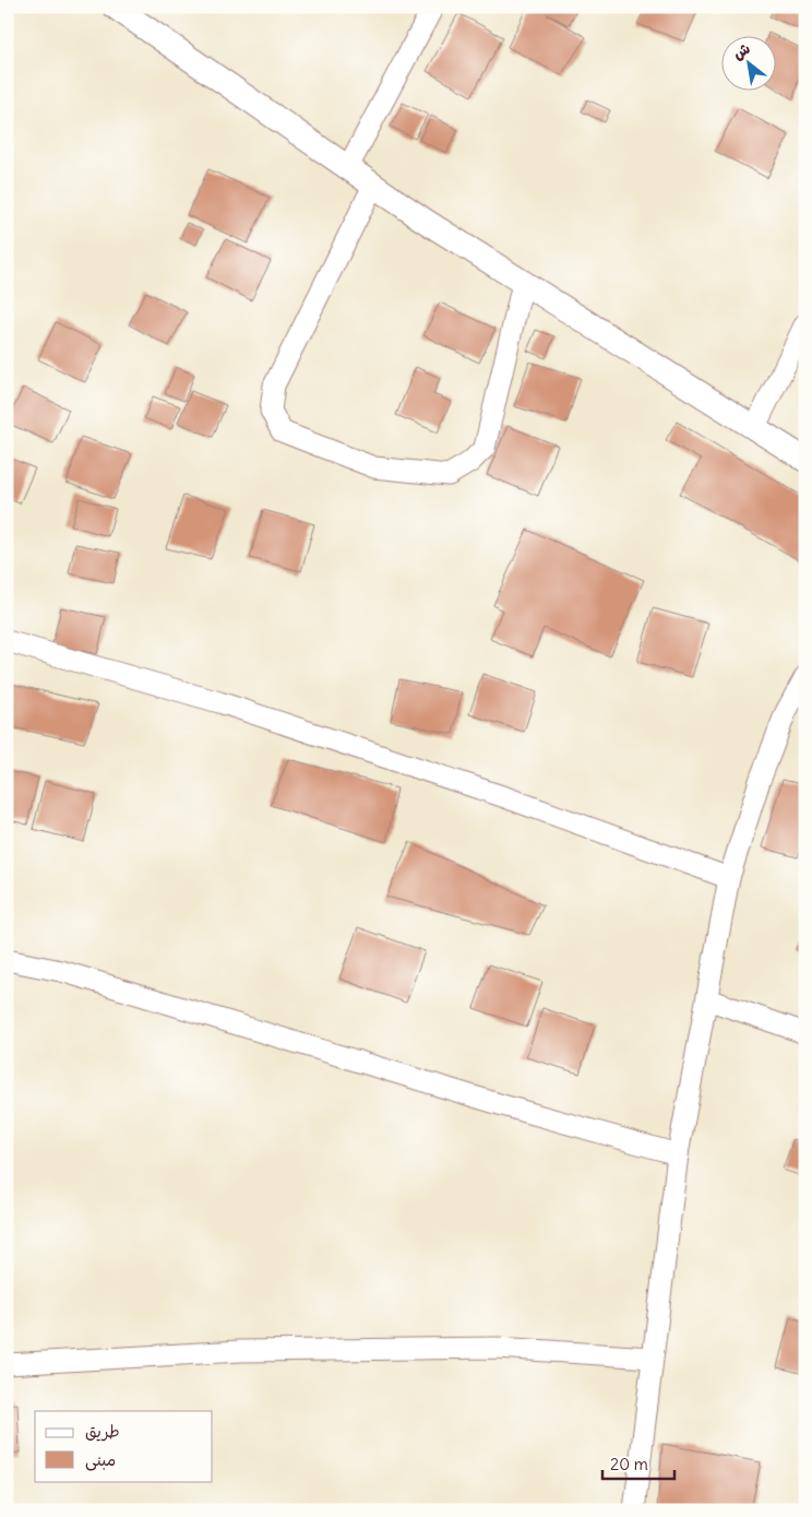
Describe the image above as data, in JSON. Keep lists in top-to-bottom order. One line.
{"legend":["طريق","مبنى"],"scale_bar":"20 m","north":"top left"}
